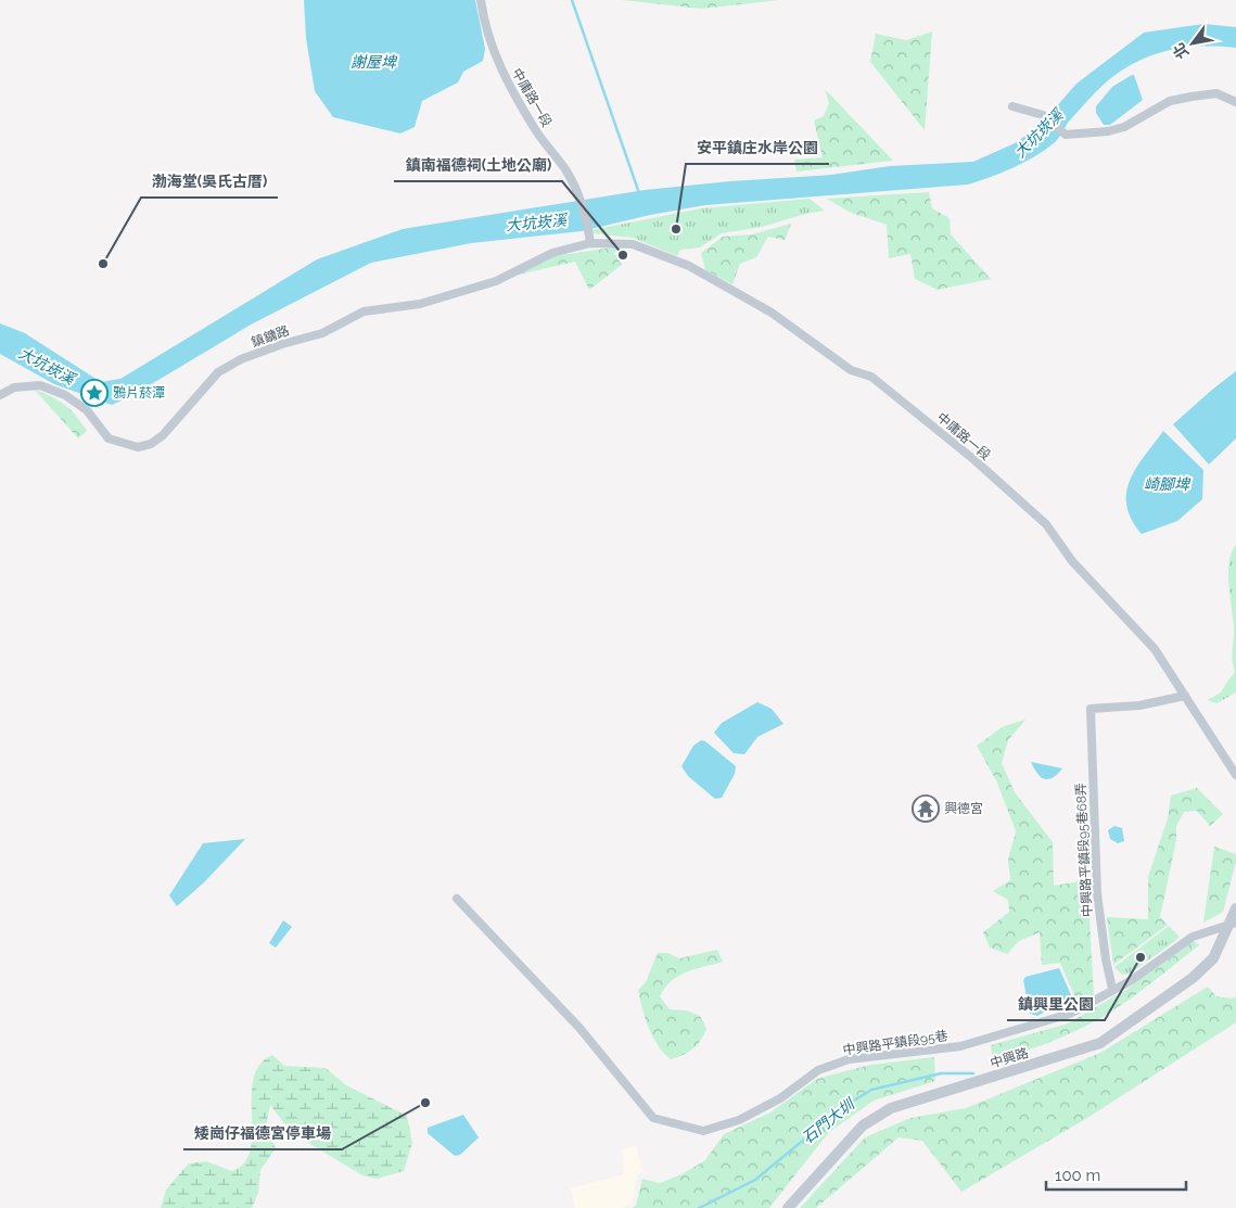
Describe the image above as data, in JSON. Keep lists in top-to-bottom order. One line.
{"streets":{"street":["中庸路一段","鎮鏞路","中興路平鎮段95巷68弄","中興路平鎮段95巷","中興路"]},"crossings":[["中庸路一段","鎮鏞路"],["中庸路一段","中興路平鎮段95巷68弄"],["中興路平鎮段95巷68弄","中興路平鎮段95巷"],["中興路平鎮段95巷","中興路"]],"water":["謝屋埤","大坑崁溪","崎腳埤","石門大圳"],"places":{"other":["安平鎮庄水岸公園","鎮南福德祠(土地公廟)","渤海堂(吳氏古厝)","鎮興里公園","矮崗仔福德宮停車場"],"place":["鴉片菸潭"],"temple":["興德宮"]},"scale_bar":"100 m","north":"bottom left"}
